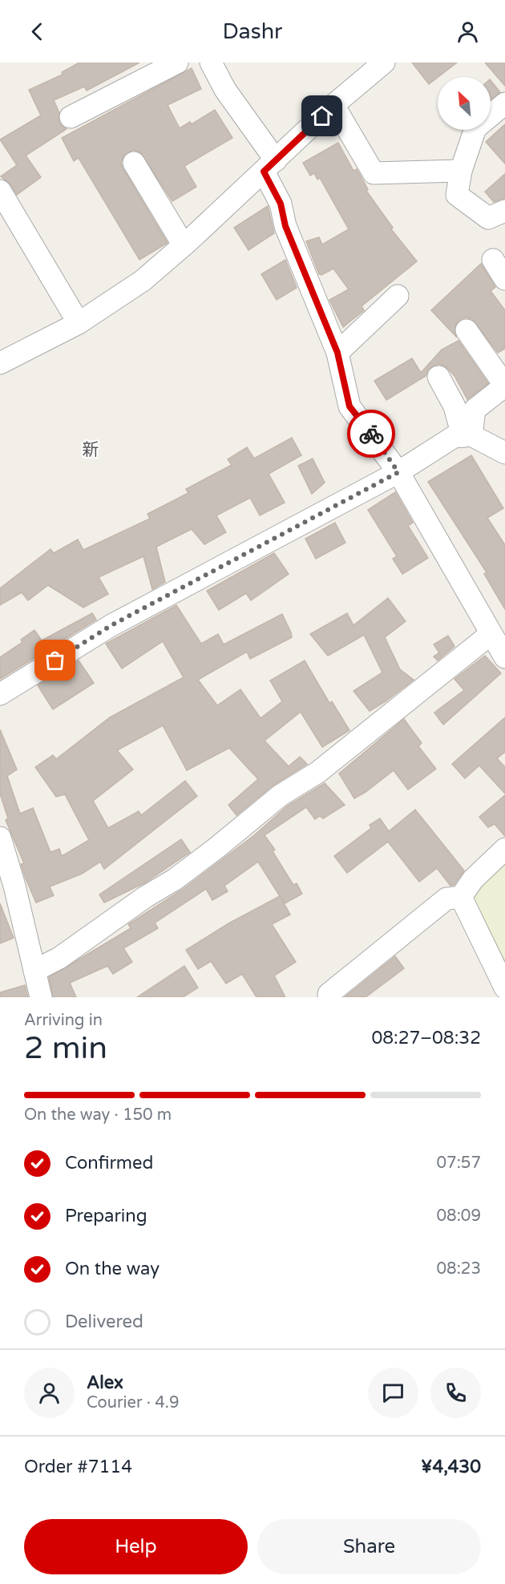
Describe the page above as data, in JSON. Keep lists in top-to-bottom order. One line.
{"districts":["新"],"north":"top left","page":{"header":"Dashr","heading":["2 min","Arriving in","08:27–08:32"],"panel":["Alex","Courier · 4.9","Order #7114","¥4,430"],"bar":"On the way · 150 m","list":[["Confirmed","07:57"],["Preparing","08:09"],["On the way","08:23"],"Delivered"],"buttons":["Help","Share"]}}
